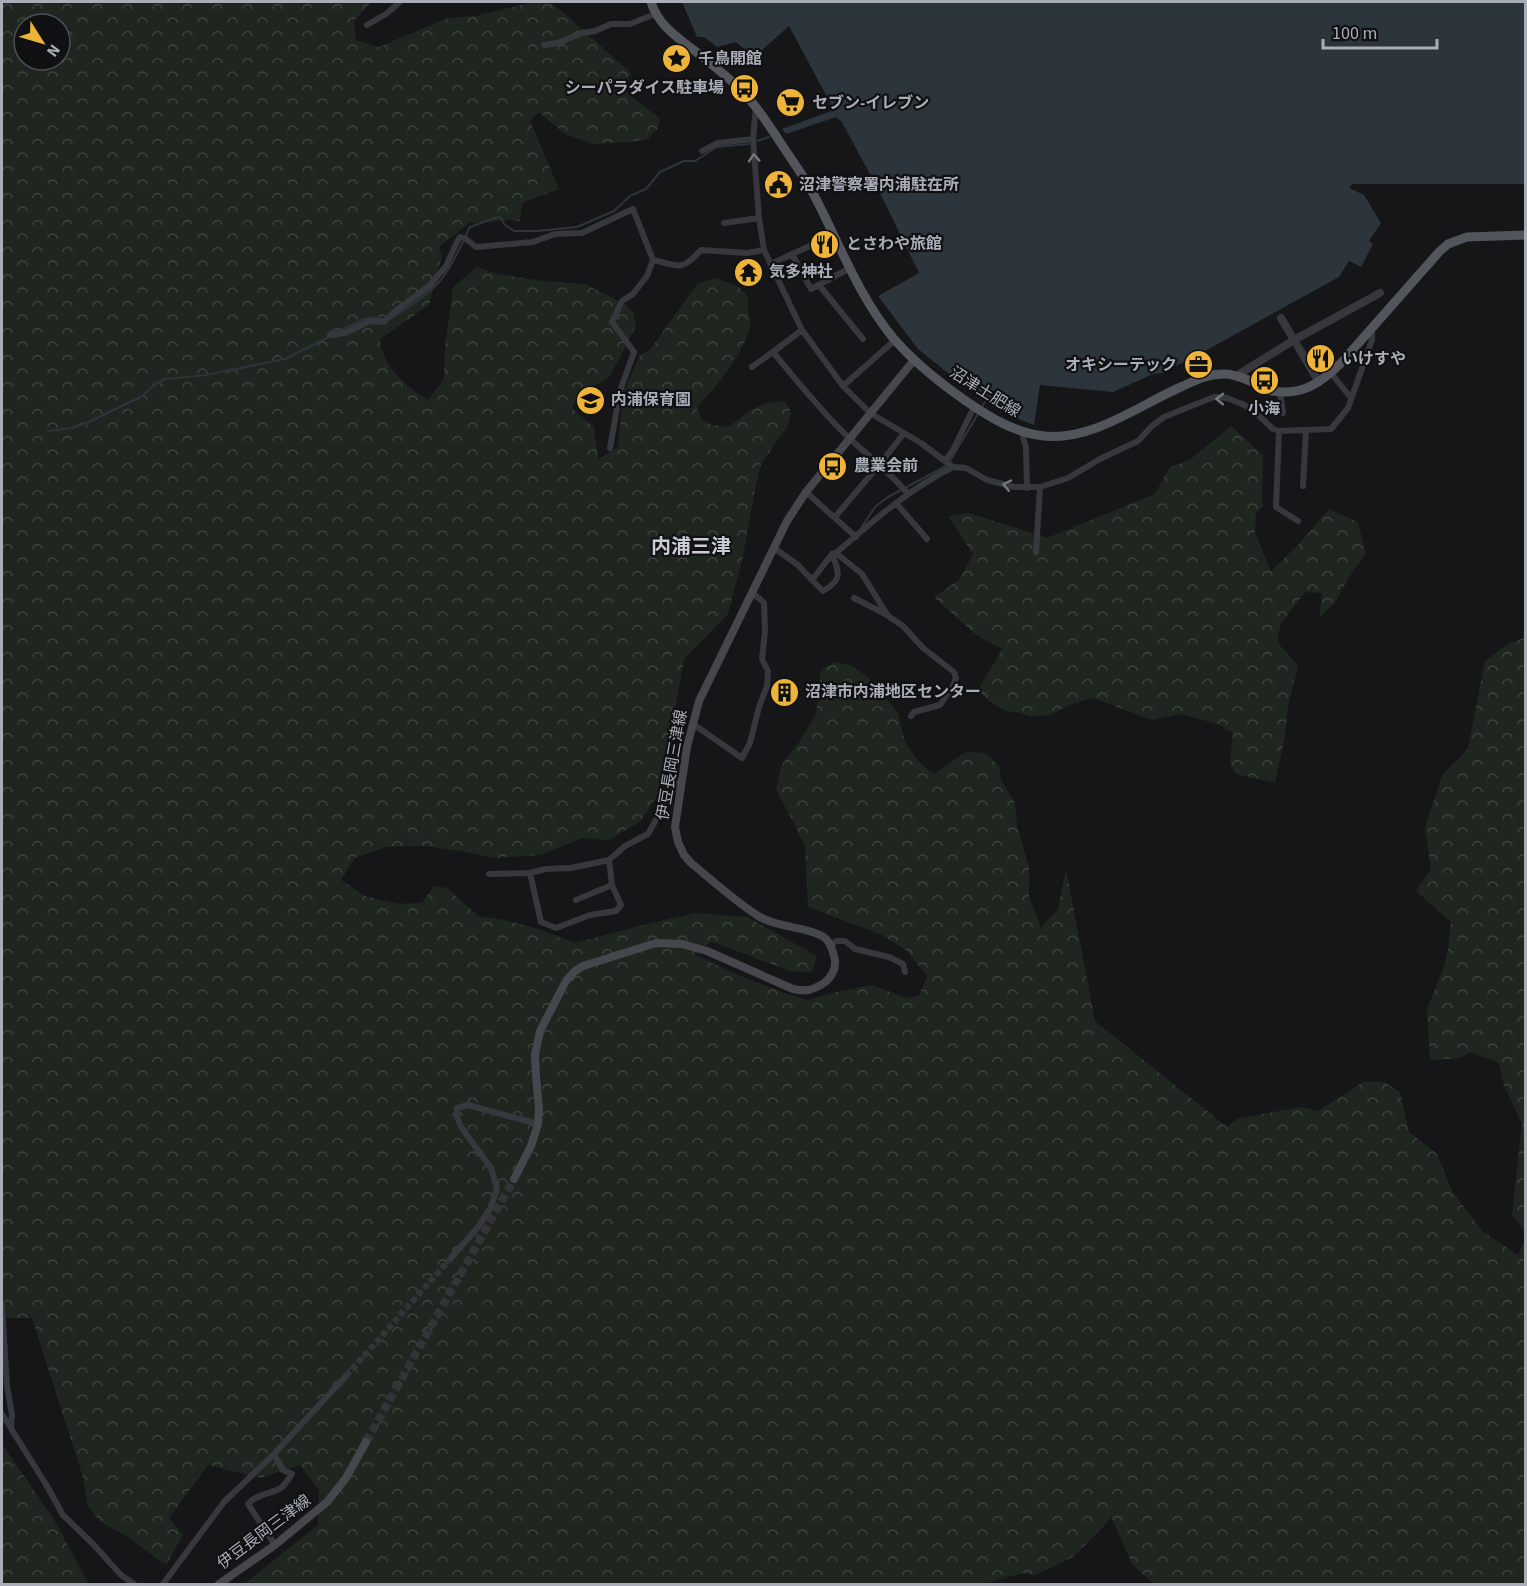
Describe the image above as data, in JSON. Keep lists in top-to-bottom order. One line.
{"streets":{"main road":["沼津土肥線","伊豆長岡三津線"]},"crossings":[["沼津土肥線","伊豆長岡三津線"]],"districts":["内浦三津"],"places":{"place":["千鳥開館"],"bus stop":["シーパラダイス駐車場","小海","農業会前"],"supermarket":["セブン-イレブン"],"public building":["沼津警察署内浦駐在所"],"restaurant":["とさわや旅館","いけすや"],"temple":["気多神社"],"office":["オキシーテック"],"school or university":["内浦保育園"],"building":["沼津市内浦地区センター"]},"scale_bar":"100 m","north":"bottom right"}
